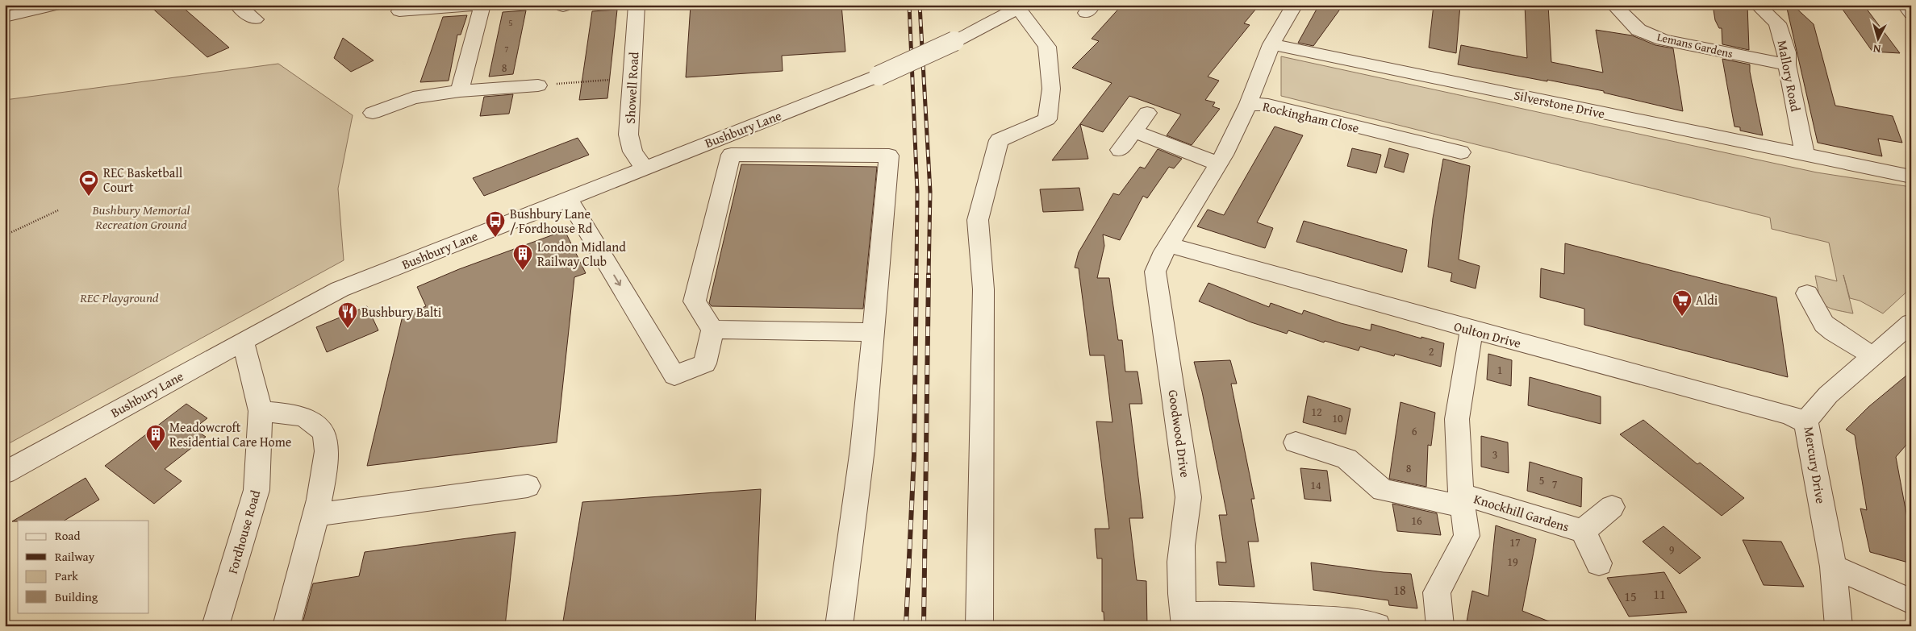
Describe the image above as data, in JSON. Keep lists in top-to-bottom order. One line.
{"streets":{"street":["Lemans Gardens","Mallory Road","Showell Road","Silverstone Drive","Rockingham Close","Bushbury Lane","Oulton Drive","Goodwood Drive","Mercury Drive","Knockhill Gardens","Fordhouse Road"]},"crossings":[["Lemans Gardens","Mallory Road"],["Mallory Road","Silverstone Drive"],["Showell Road","Bushbury Lane"],["Rockingham Close","Oulton Drive"],["Rockingham Close","Goodwood Drive"],["Bushbury Lane","Fordhouse Road"],["Oulton Drive","Goodwood Drive"],["Oulton Drive","Mercury Drive"],["Oulton Drive","Knockhill Gardens"]],"parks":["Bushbury Memorial Recreation Ground","REC Playground"],"places":{"sports":["REC Basketball Court"],"bus stop":["Bushbury Lane / Fordhouse Rd"],"building":["London Midland Railway Club","Meadowcroft Residential Care Home"],"supermarket":["Aldi"],"restaurant":["Bushbury Balti"]},"house_numbers":["5","7","8","2","1","12","10","6","3","8","5","7","14","16","17","9","19","18","11","15"],"legend":["Road","Railway","Park","Building"],"north":"bottom"}
